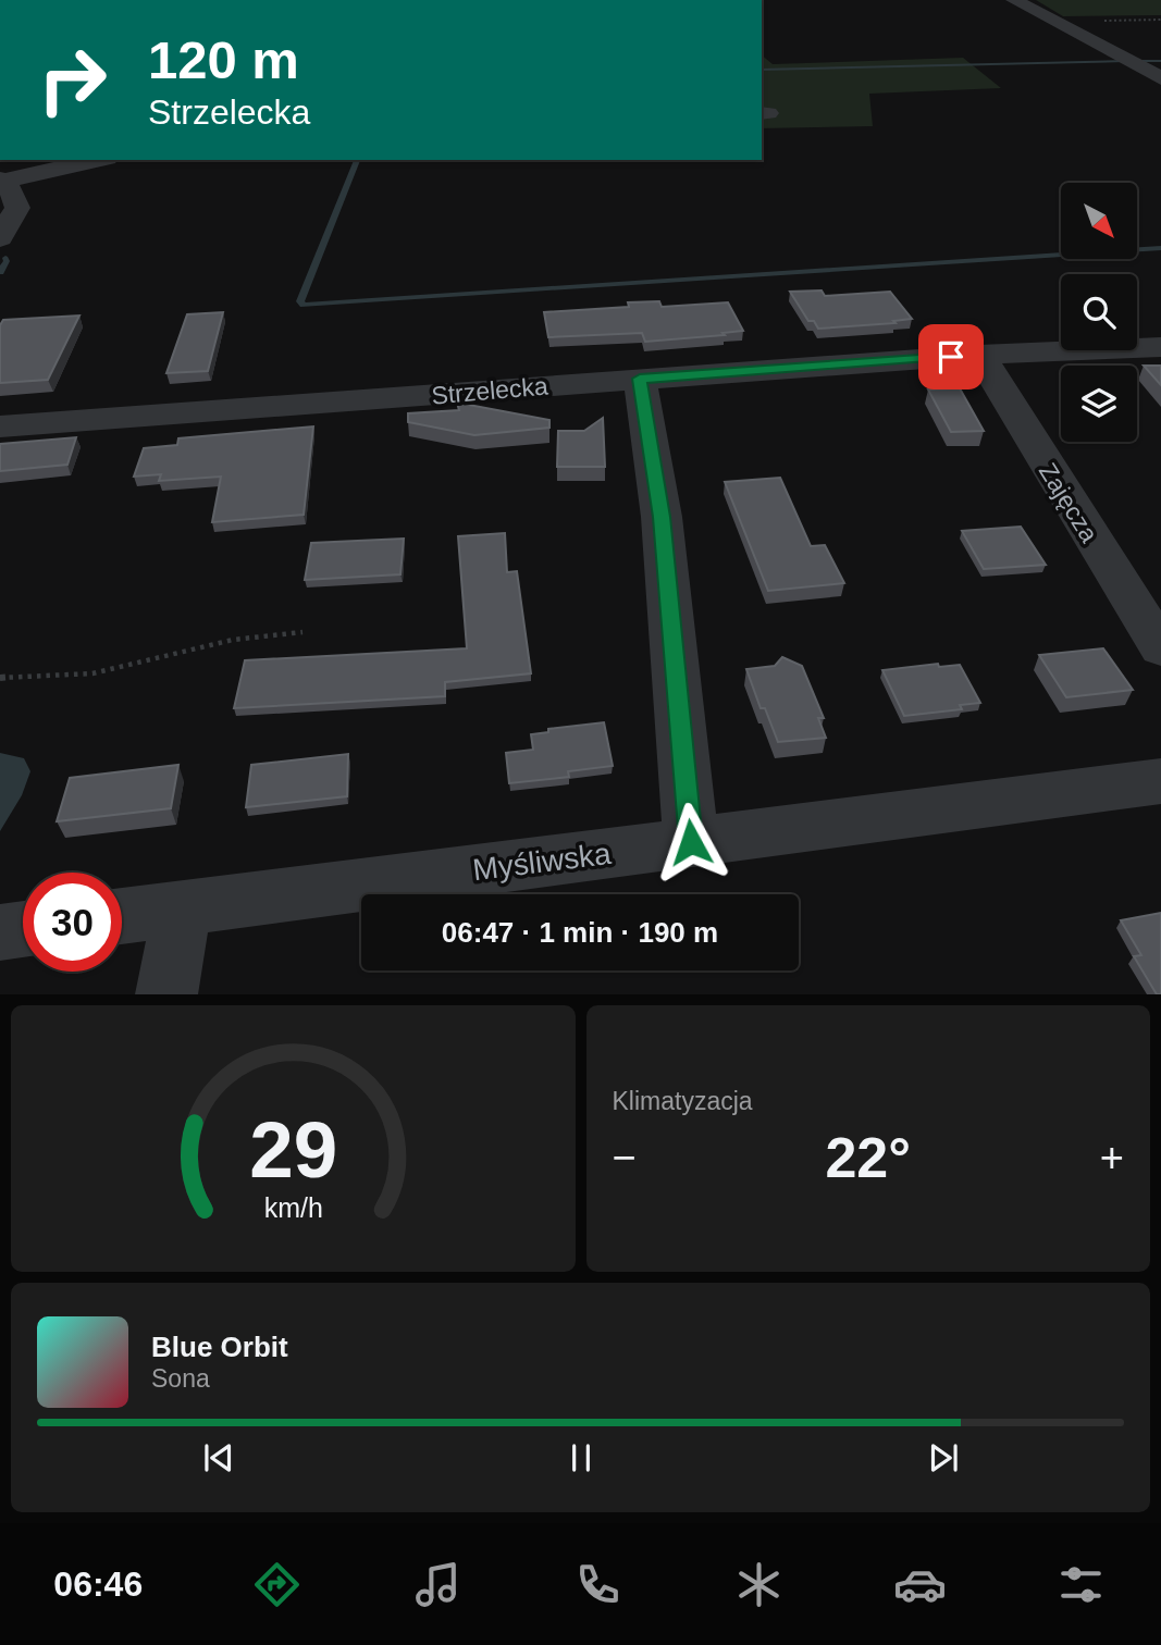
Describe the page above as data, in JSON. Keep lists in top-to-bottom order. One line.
{"streets":{"street":["Strzelecka","Zajęcza","Myśliwska"]},"crossings":[["Strzelecka","Zajęcza"]],"north":"bottom right","page":{"turn":["120 m","Strzelecka"],"limit":"30","trip":"06:47 · 1 min · 190 m","tile":"Klimatyzacja","heat":["−","22°","+"],"song":["Blue Orbit","Sona"],"tabs":"06:46","gauge":["29","km/h"]}}
